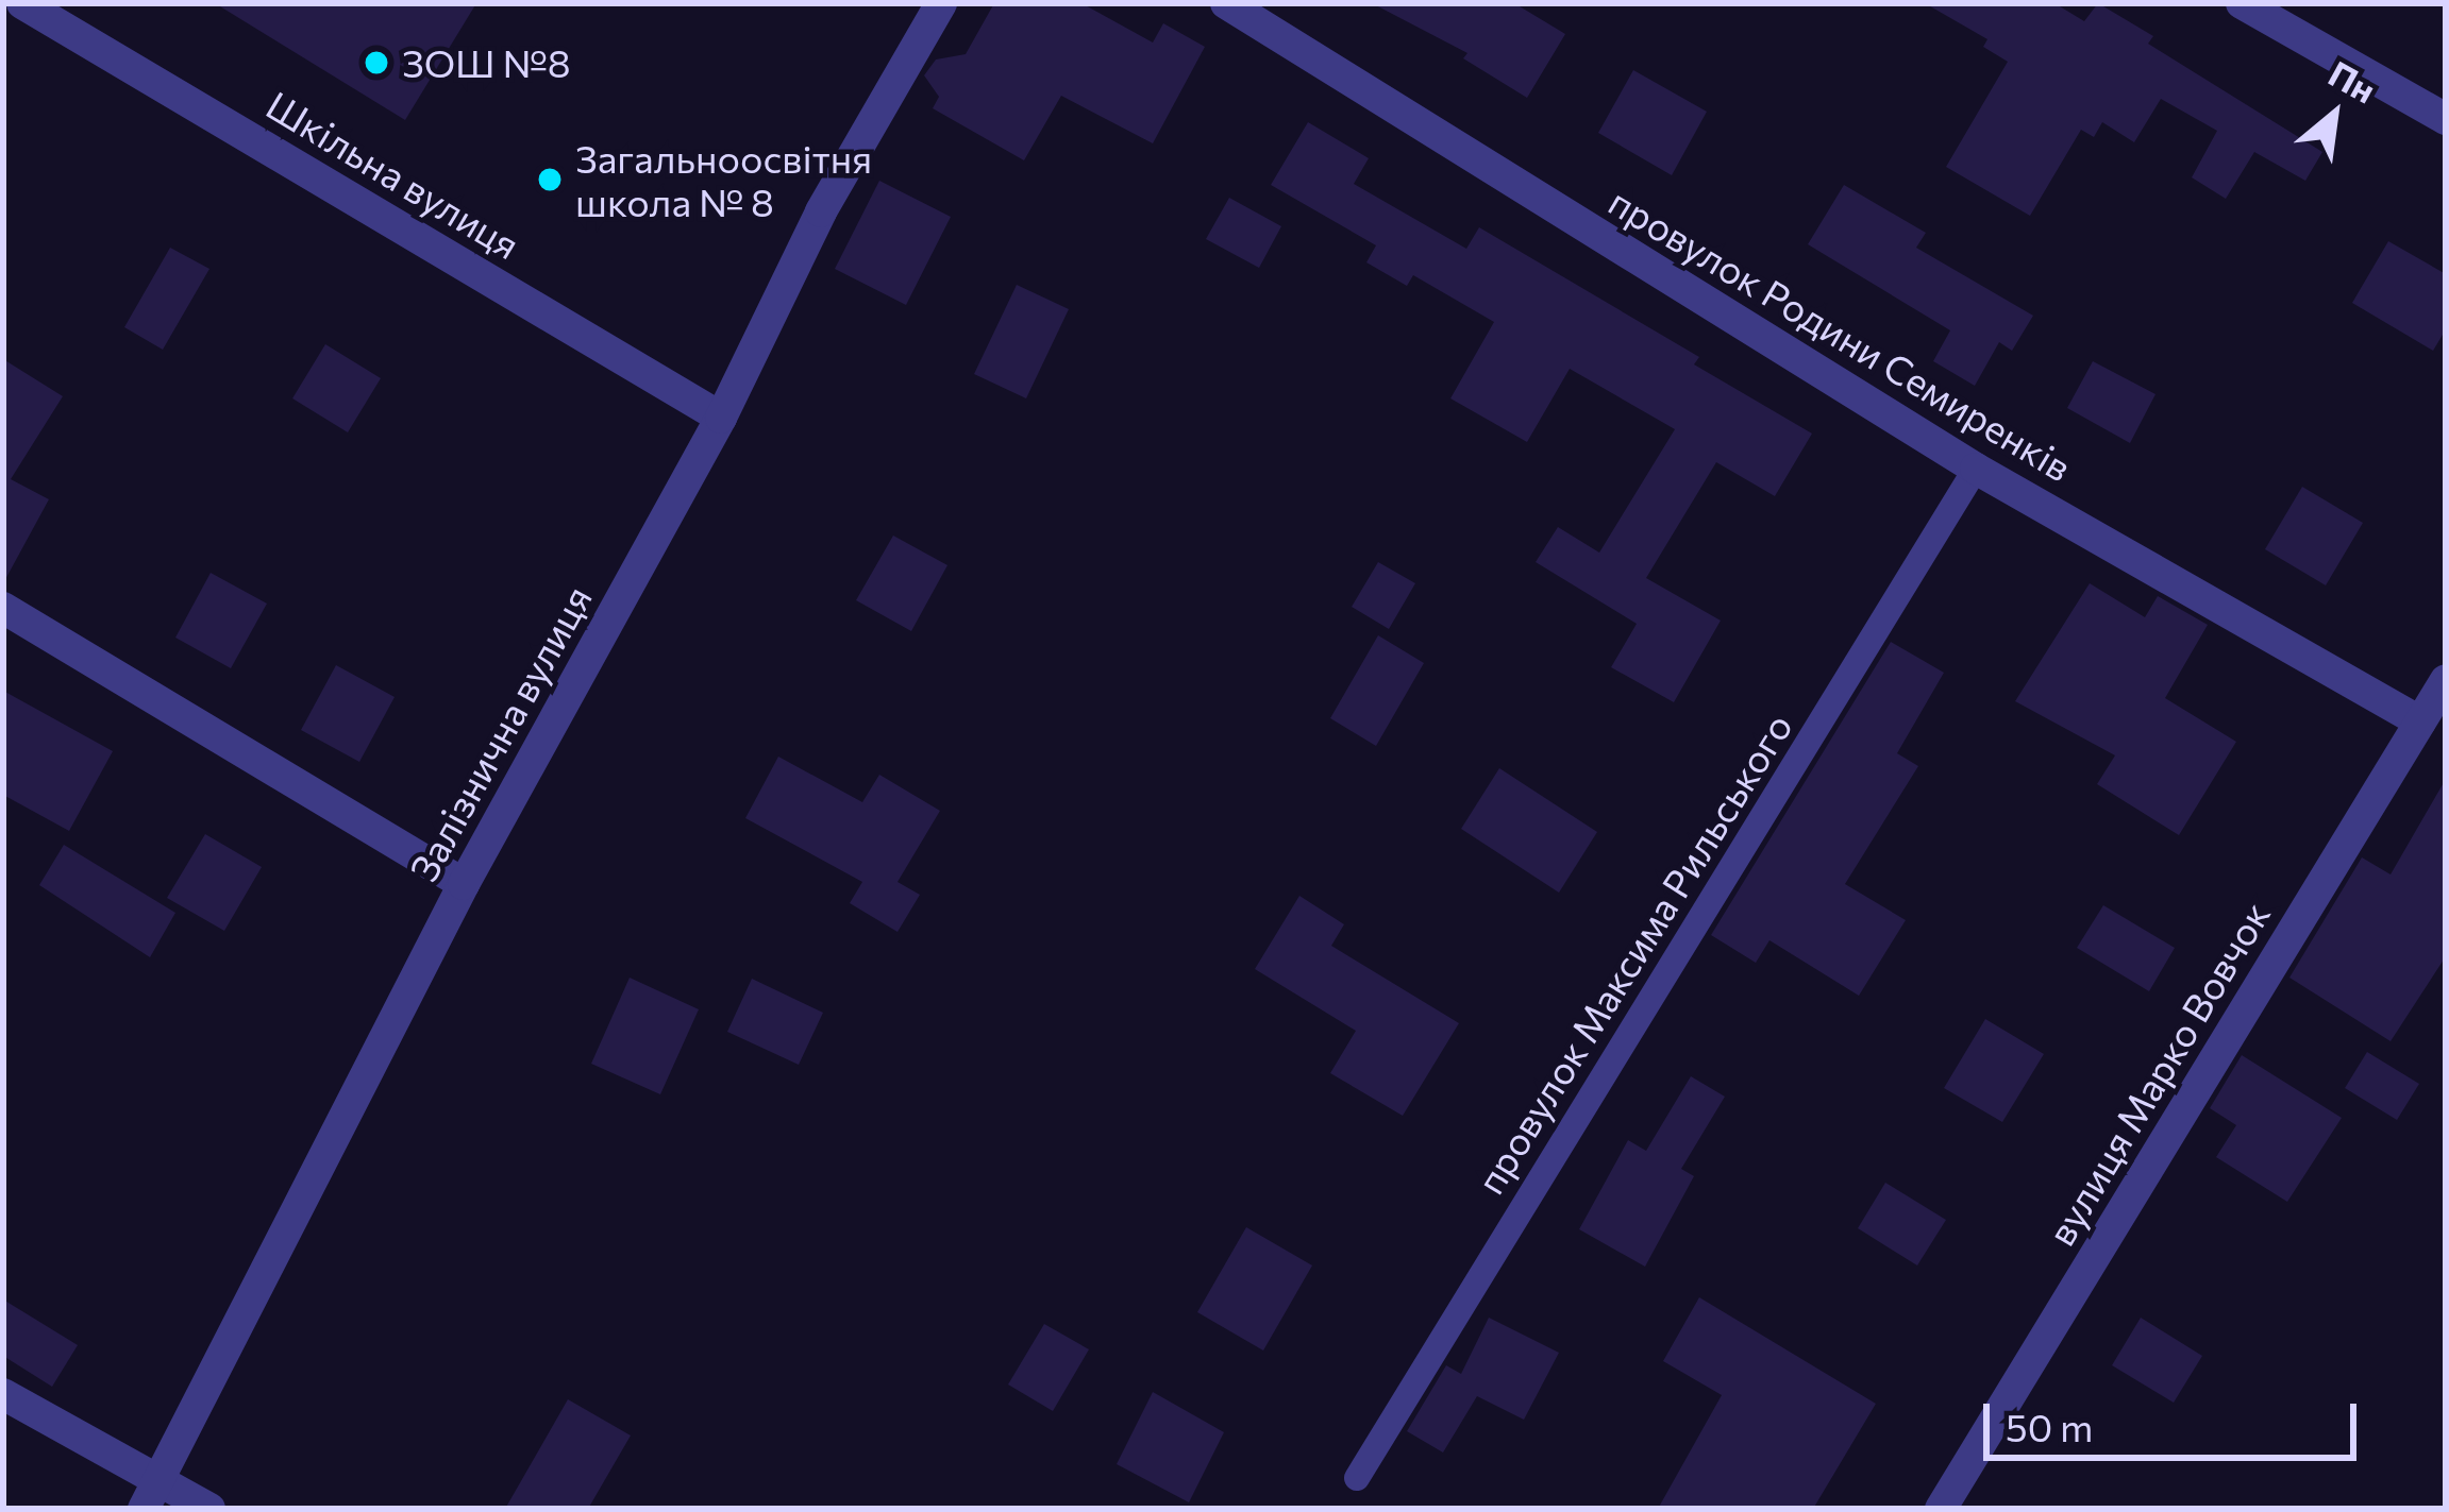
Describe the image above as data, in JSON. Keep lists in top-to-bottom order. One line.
{"streets":{"street":["Шкільна вулиця","провулок Родини Семиренків","Залізнична вулиця","вулиця Марко Вовчок"],"lane":["провулок Максима Рильського"]},"crossings":[["Шкільна вулиця","Залізнична вулиця"],["провулок Родини Семиренків","провулок Максима Рильського"],["провулок Родини Семиренків","вулиця Марко Вовчок"]],"places":["ЗОШ №8","Загальноосвітня школа № 8"],"scale_bar":"50 m","north":"top right"}
